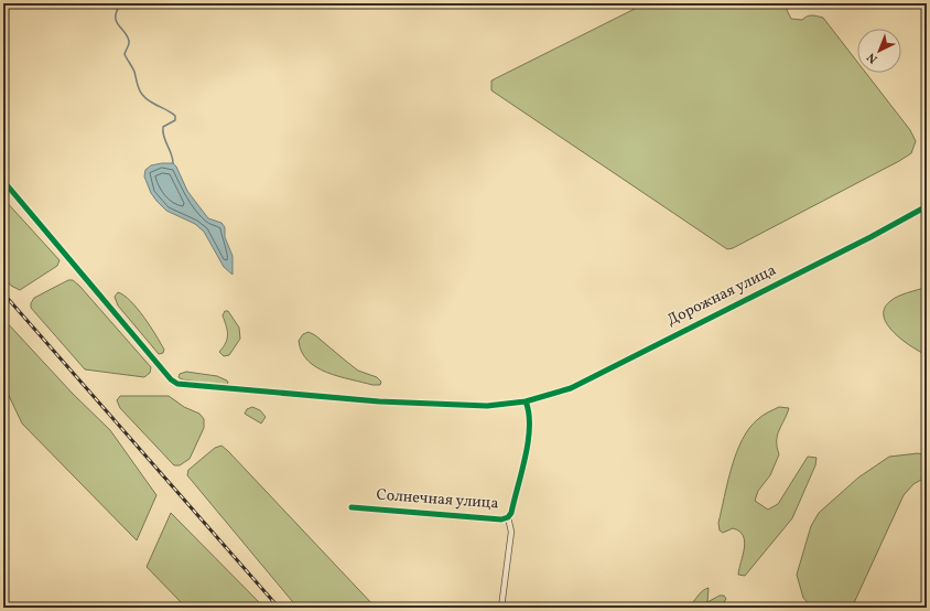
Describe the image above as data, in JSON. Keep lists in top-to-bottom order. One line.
{"streets":{"street":["Дорожная улица","Солнечная улица"]},"crossings":[["Дорожная улица","Солнечная улица"]],"north":"bottom left"}
